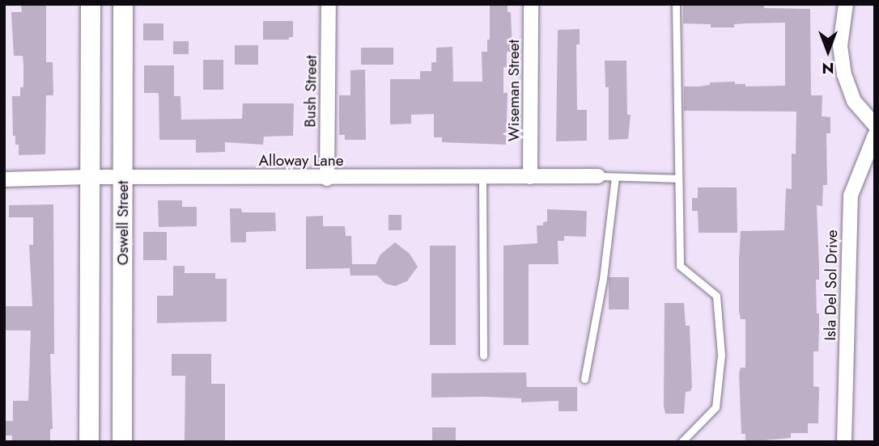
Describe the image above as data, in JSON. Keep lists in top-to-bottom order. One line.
{"streets":{"main road":["Oswell Street"],"street":["Wiseman Street","Bush Street","Alloway Lane","Isla Del Sol Drive"]},"crossings":[["Wiseman Street","Alloway Lane"],["Bush Street","Alloway Lane"],["Alloway Lane","Oswell Street"]],"north":"bottom"}
